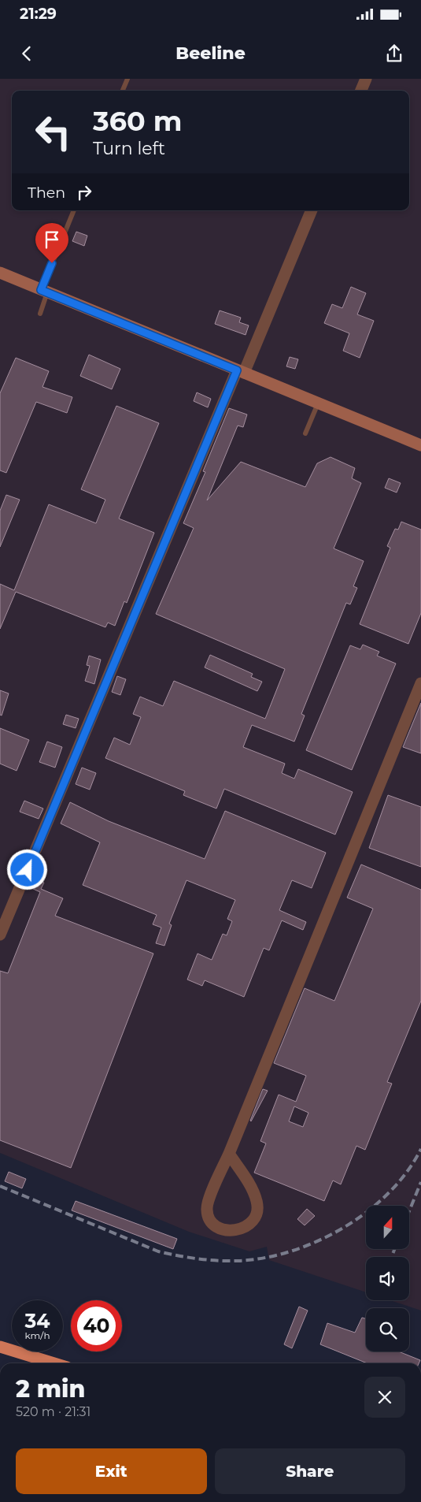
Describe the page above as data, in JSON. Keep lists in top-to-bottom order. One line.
{"north":"top","page":{"status":"21:29","header":"Beeline","turn":["360 m","Turn left"],"then":"Then","speed":"34 km/h","limit":"40","heading":["2 min","520 m · 21:31"],"buttons":["Exit","Share"]}}
